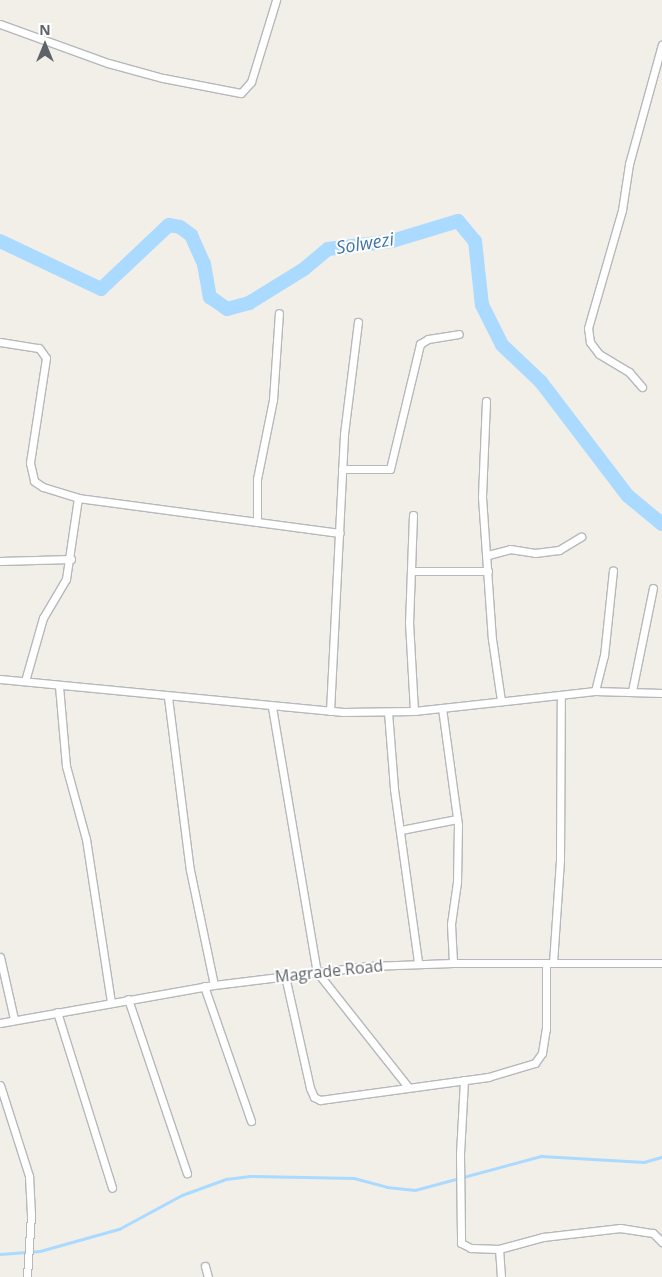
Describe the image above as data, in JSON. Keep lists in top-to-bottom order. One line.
{"streets":{"street":["Magrade Road"]},"water":["Solwezi"],"north":"top"}
